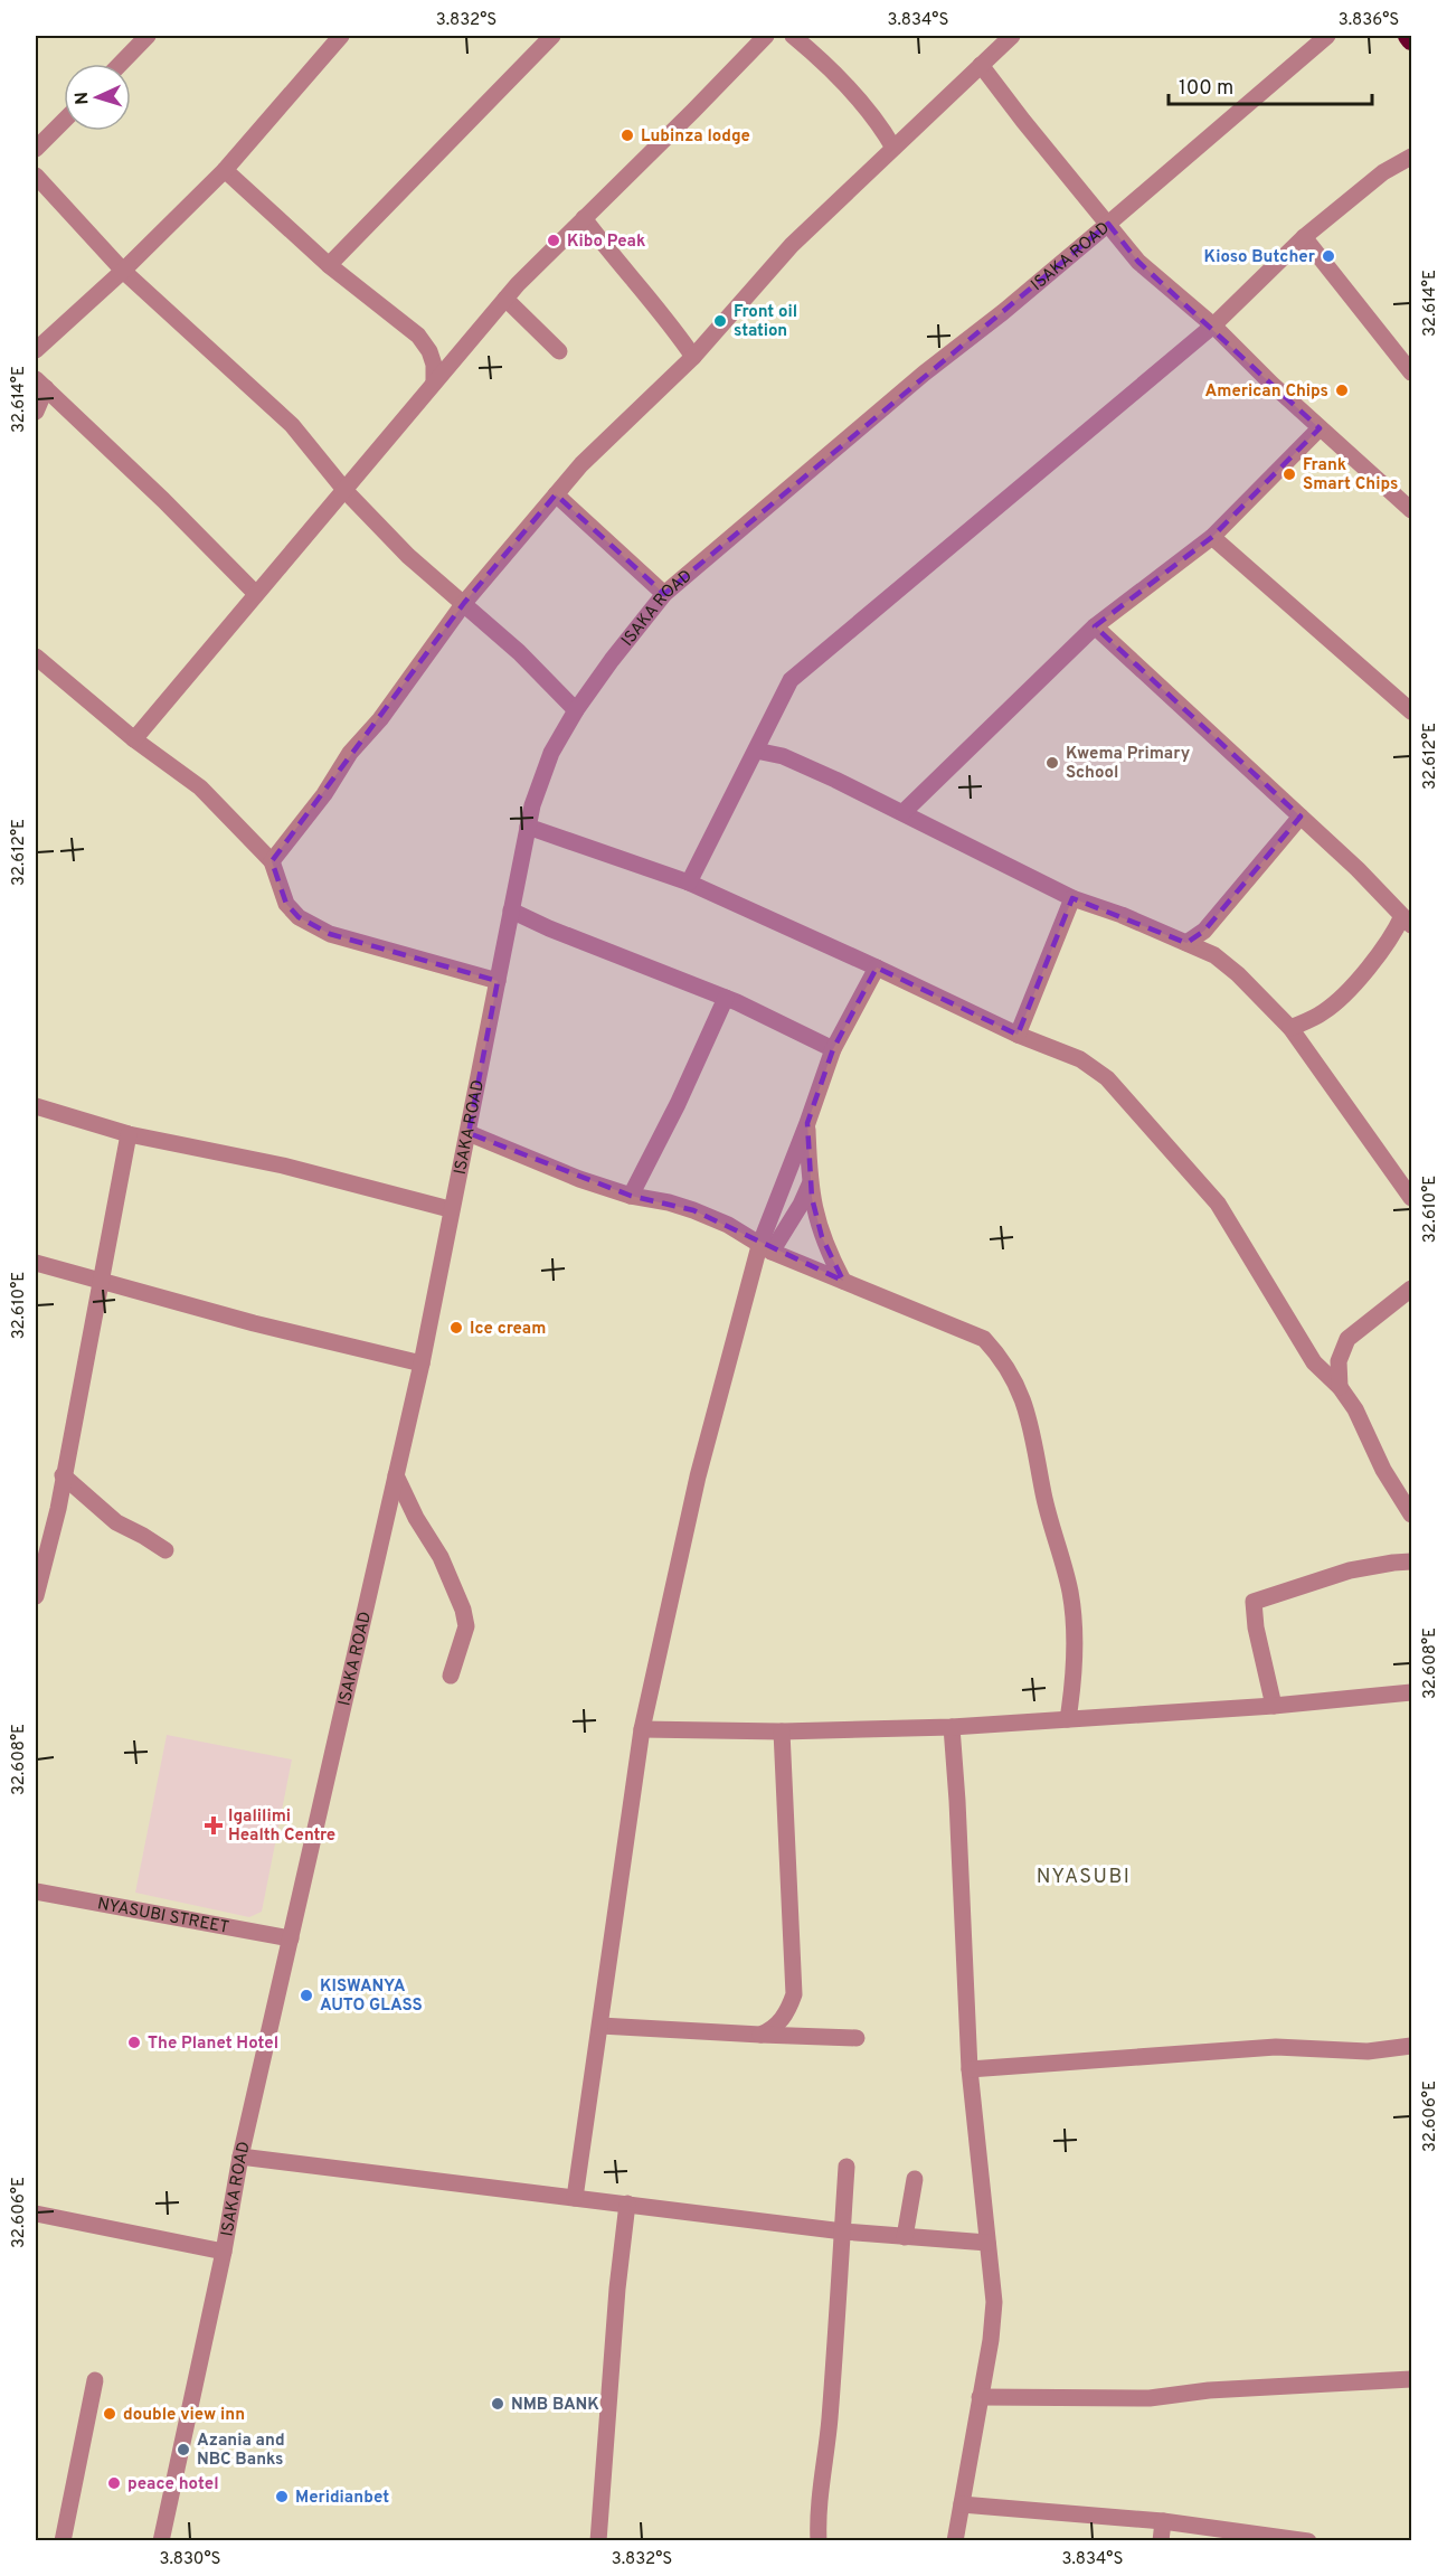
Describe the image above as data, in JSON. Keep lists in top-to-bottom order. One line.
{"streets":{"street":["ISAKA ROAD","NYASUBI STREET"]},"crossings":[["ISAKA ROAD","NYASUBI STREET"]],"districts":["NYASUBI"],"places":{"other":["Lubinza lodge","Kibo Peak","Kioso Butcher","Front oil station","American Chips","Frank Smart Chips","Kwema Primary School","Ice cream","KISWANYA AUTO GLASS","The Planet Hotel","NMB BANK","double view inn","Azania and NBC Banks","peace hotel","Meridianbet"],"health":["Igalilimi Health Centre"]},"scale_bar":"100 m","north":"left","coordinates":["3.832°S","3.834°S","3.836°S","32.614°E","32.612°E","32.610°E","32.608°E","32.606°E","3.830°S"]}
